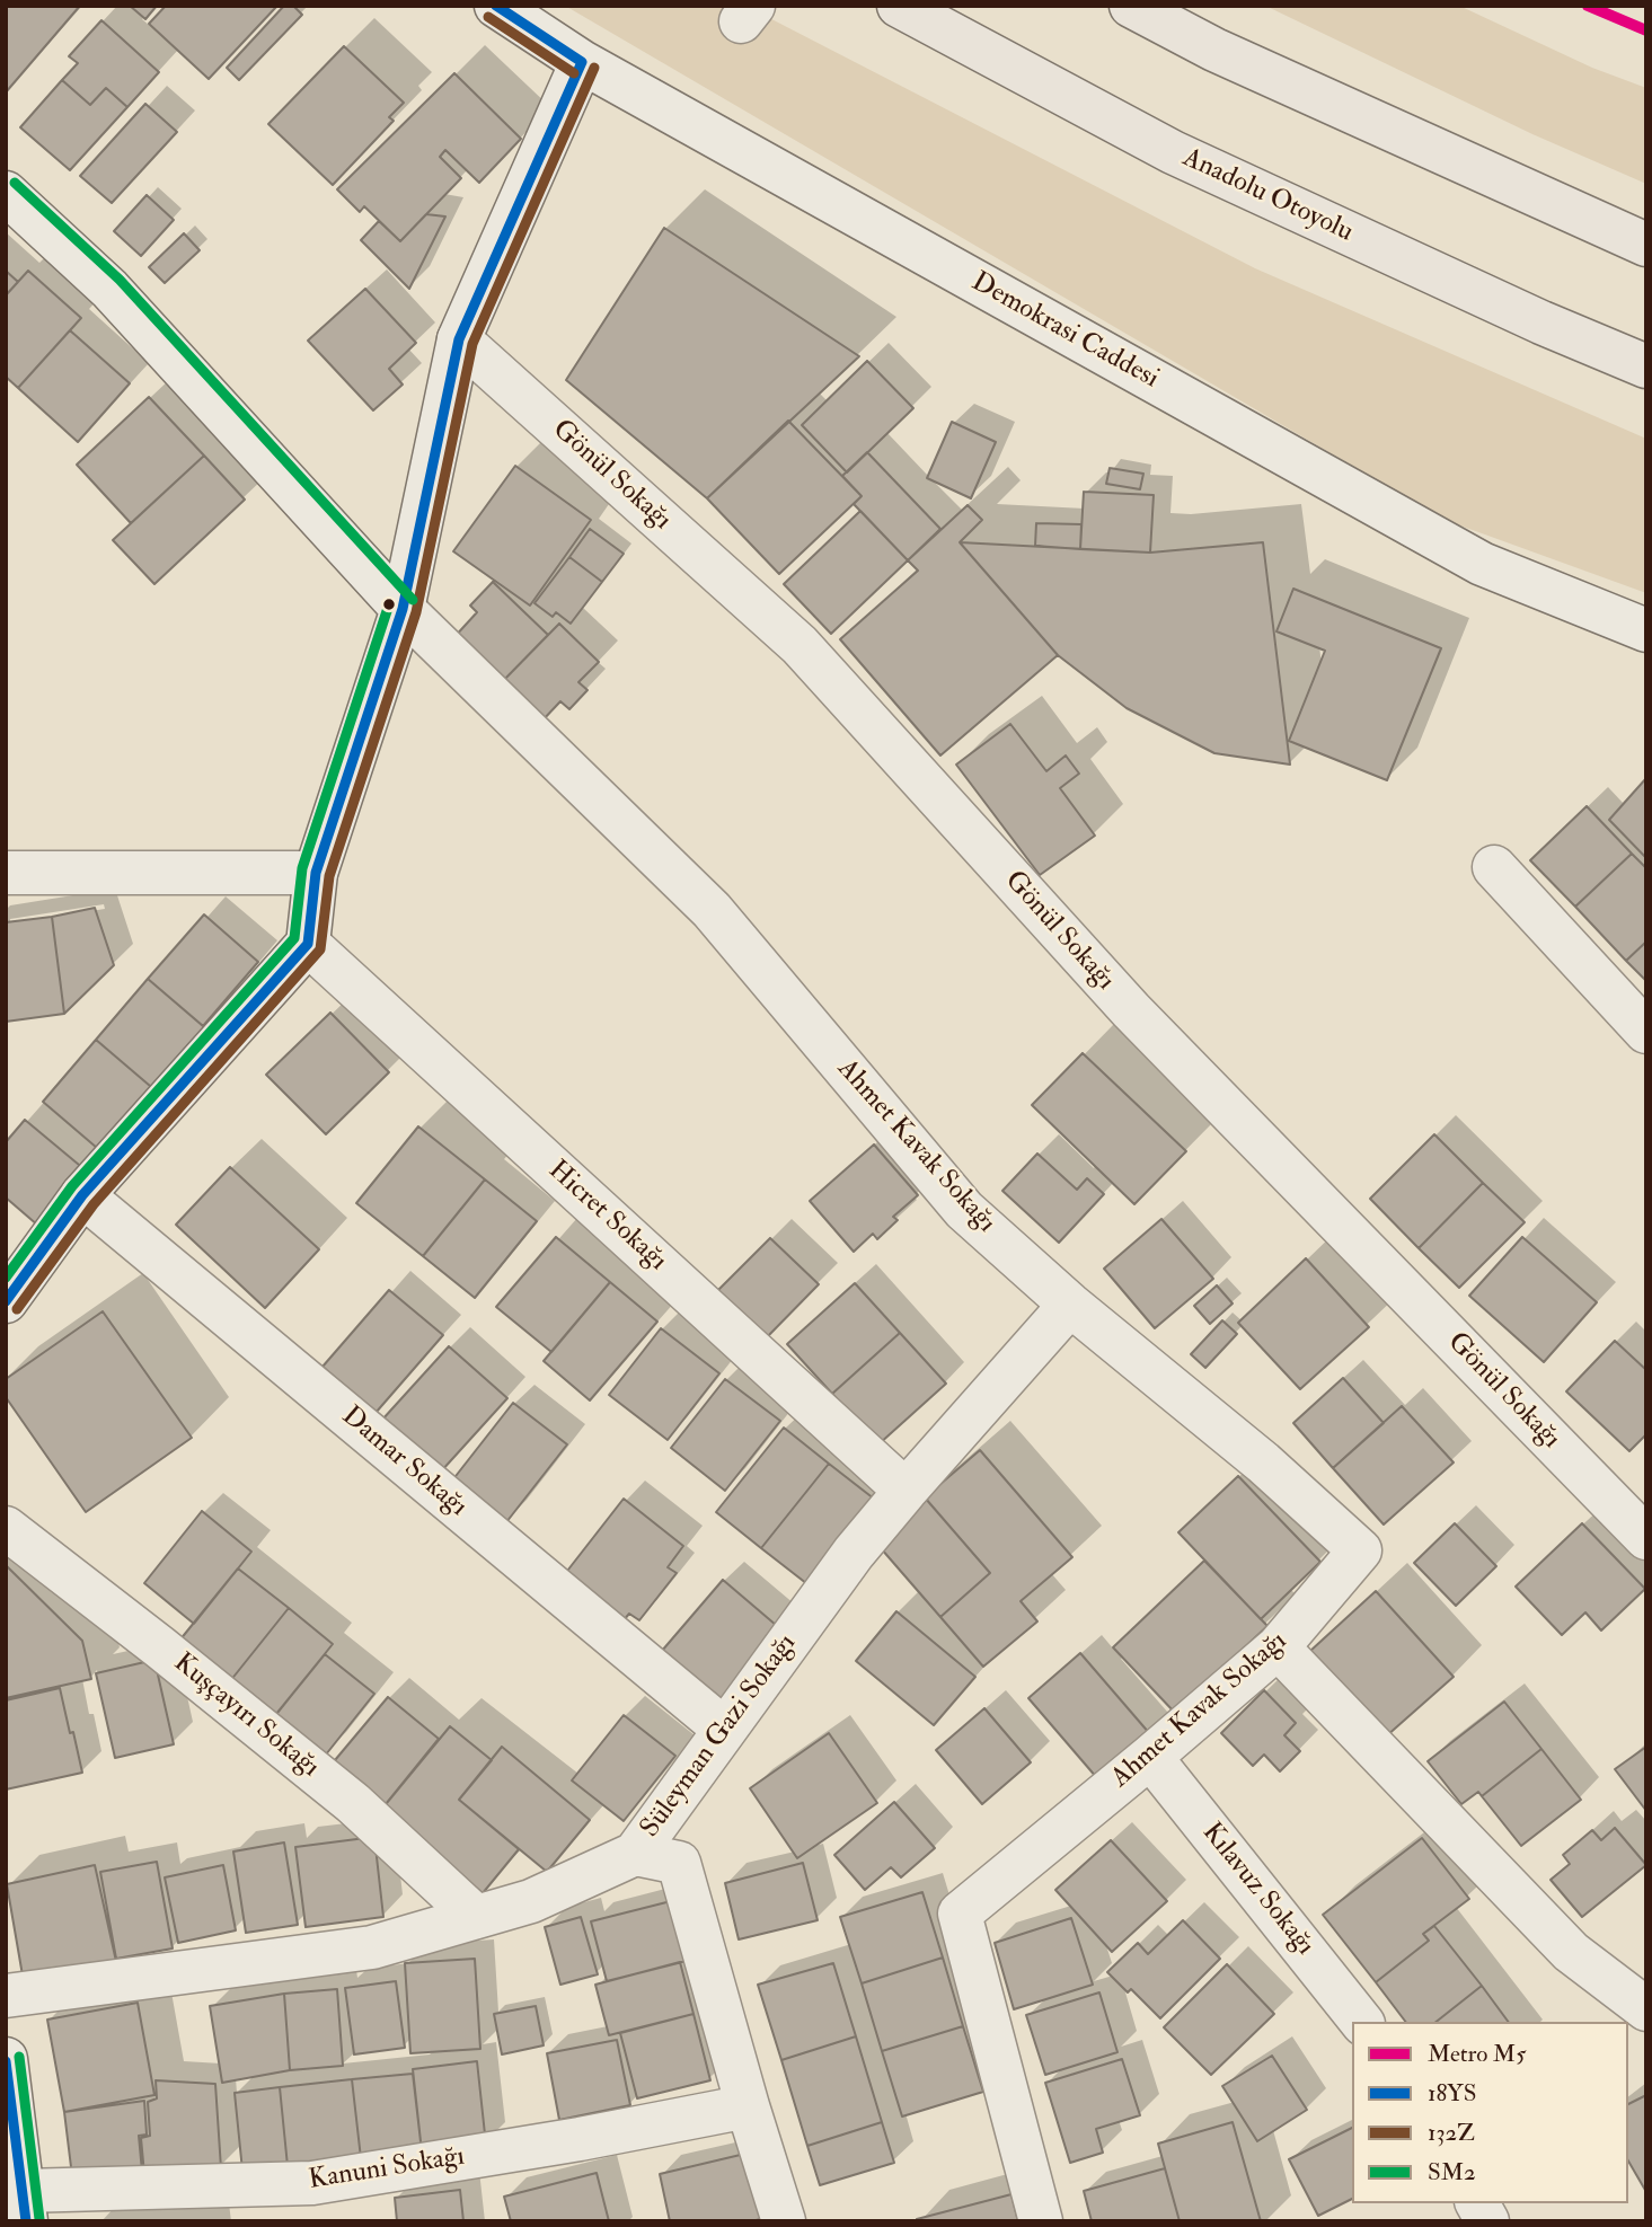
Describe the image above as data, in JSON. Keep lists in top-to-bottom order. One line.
{"streets":{"highway":["Anadolu Otoyolu"],"street":["Demokrasi Caddesi","Gönül Sokağı","Ahmet Kavak Sokağı","Hicret Sokağı","Damar Sokağı","Kuşçayırı Sokağı","Süleyman Gazi Sokağı","Kılavuz Sokağı","Kanuni Sokağı"]},"crossings":[["Ahmet Kavak Sokağı","Süleyman Gazi Sokağı"],["Ahmet Kavak Sokağı","Kılavuz Sokağı"],["Hicret Sokağı","Süleyman Gazi Sokağı"],["Damar Sokağı","Süleyman Gazi Sokağı"],["Kuşçayırı Sokağı","Süleyman Gazi Sokağı"]],"lines":["metro line M5","transit line 18YS","transit line 132Z","transit line SM2"],"legend":["Metro M5","18YS","132Z","SM2"]}
